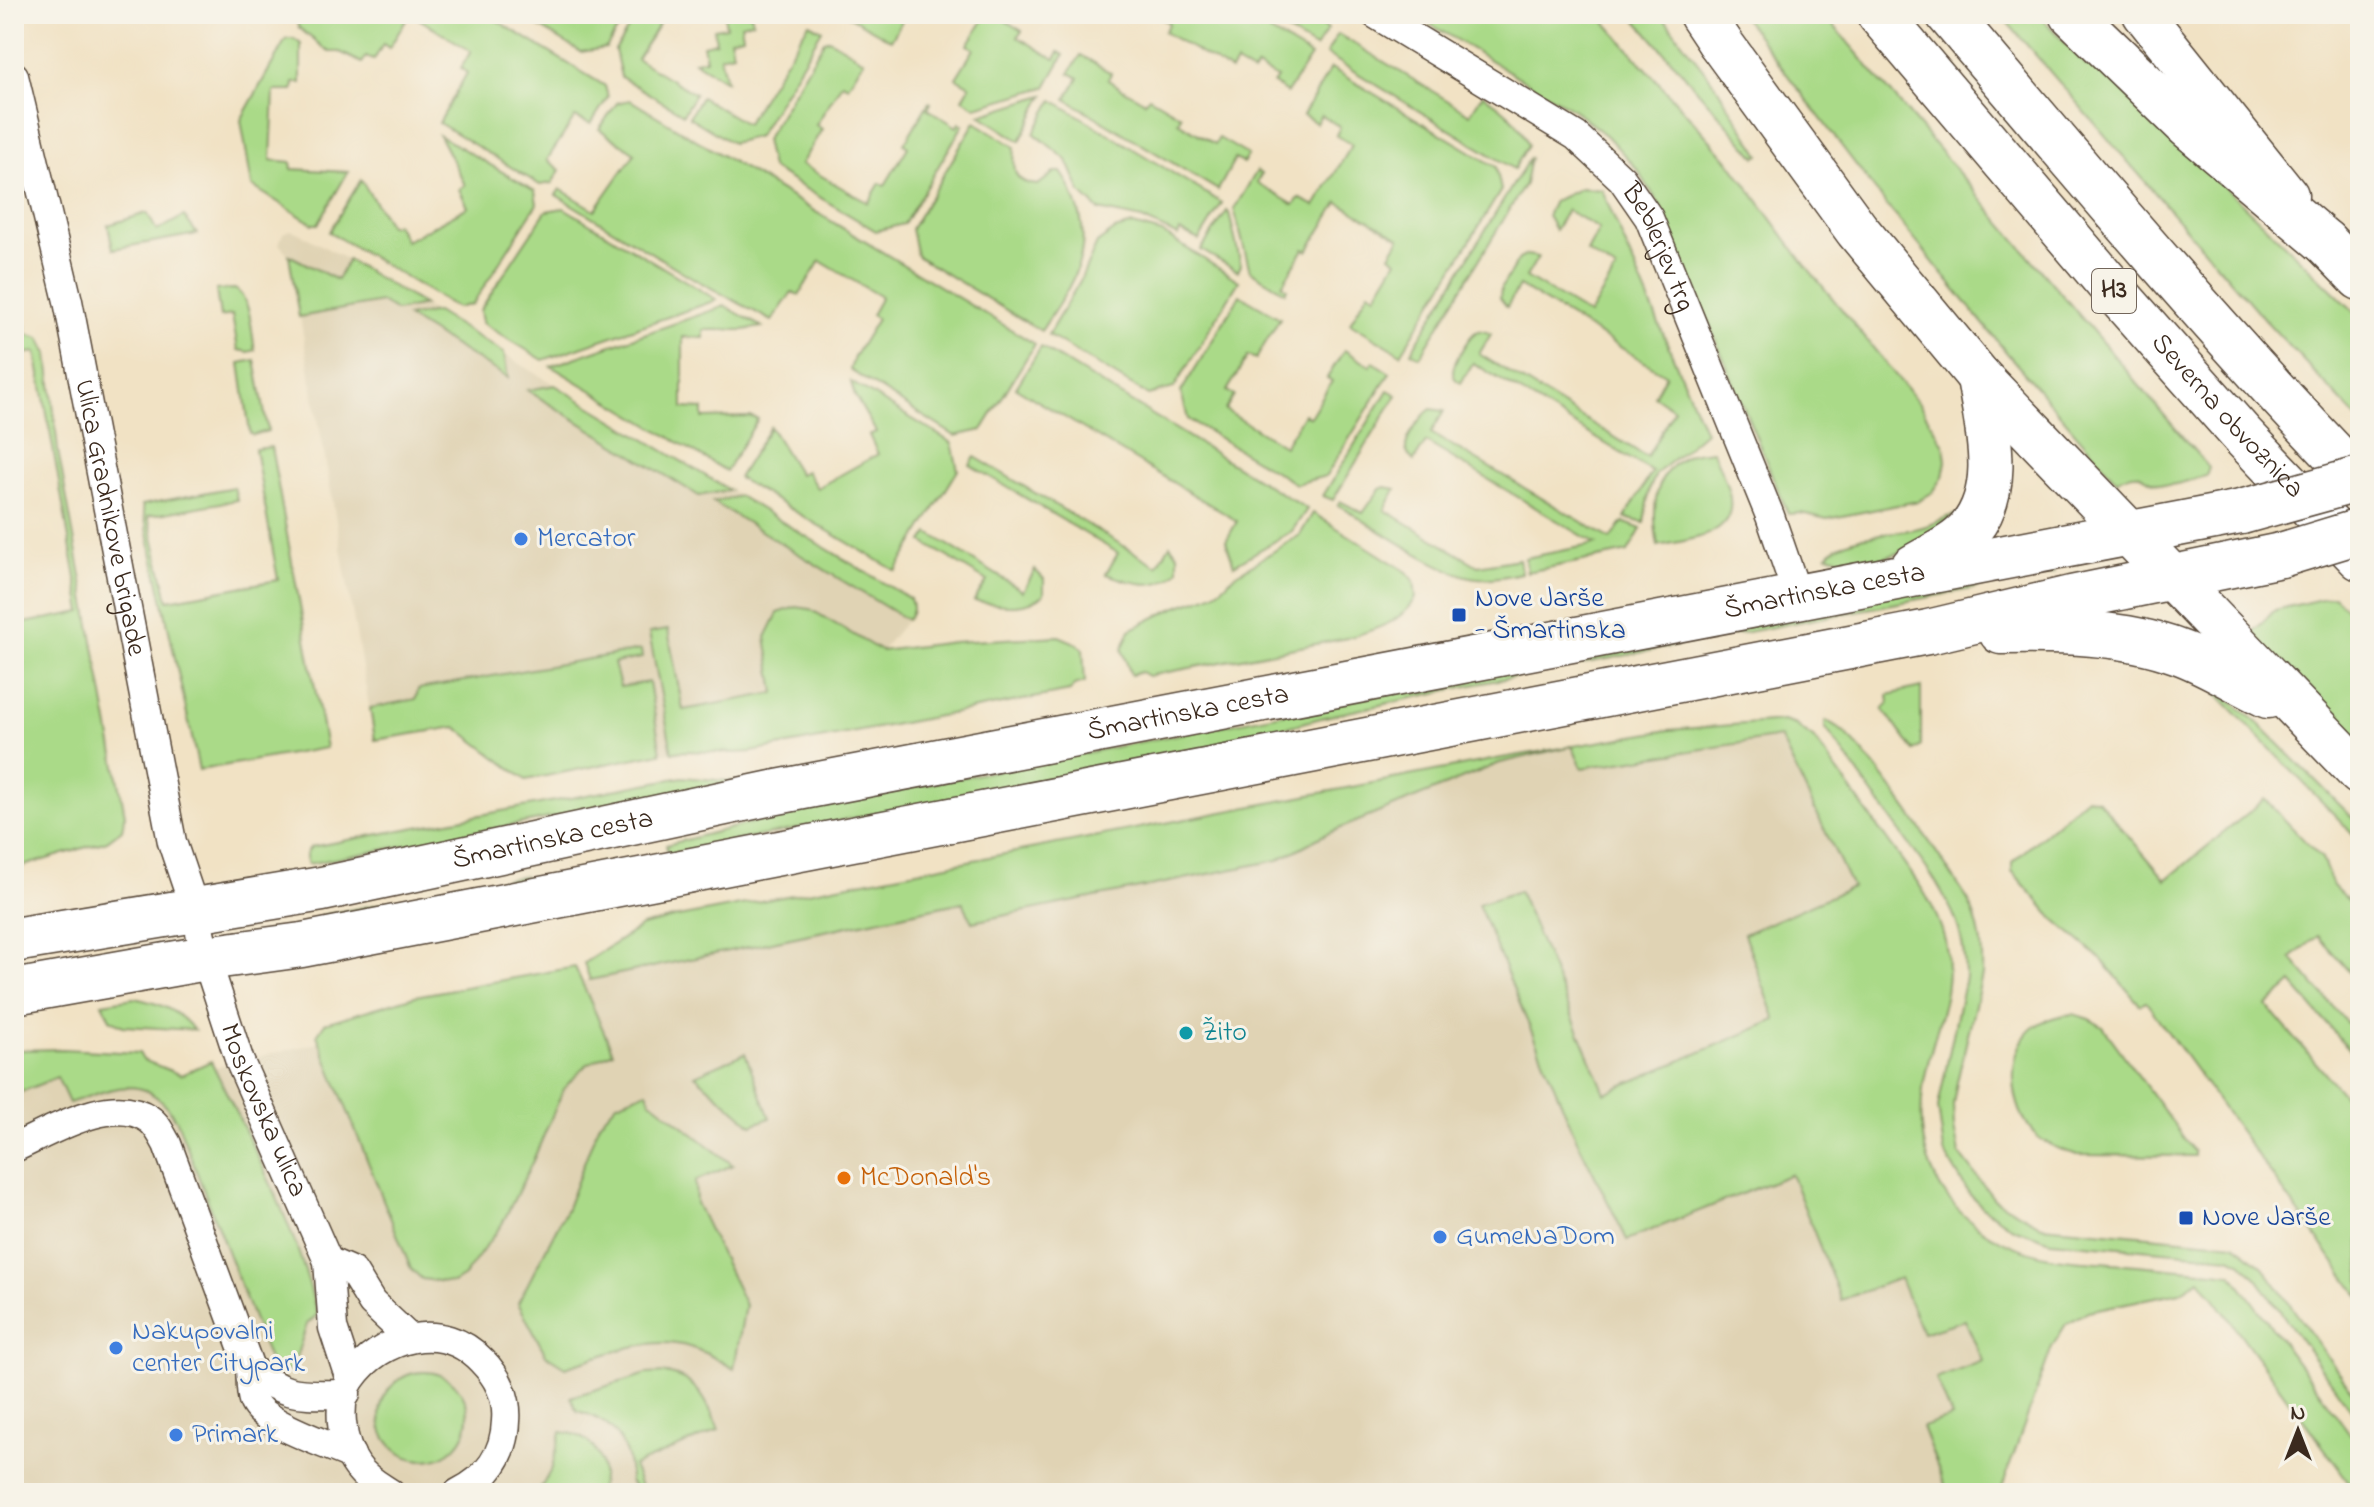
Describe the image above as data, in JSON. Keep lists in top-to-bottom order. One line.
{"streets":{"main road":["H3","Severna obvoznica","Šmartinska cesta"],"street":["Beblerjev trg","Ulica Gradnikove brigade","Moskovska ulica"]},"crossings":[["Beblerjev trg","Šmartinska cesta"],["Severna obvoznica","Šmartinska cesta"],["Ulica Gradnikove brigade","Šmartinska cesta"],["Ulica Gradnikove brigade","Moskovska ulica"],["Šmartinska cesta","Moskovska ulica"]],"places":{"other":["Mercator","Žito","McDonald's","GumeNaDom","Nakupovalni center Citypark","Primark"],"transit":["Nove Jarše - Šmartinska","Nove Jarše"]},"north":"top"}
